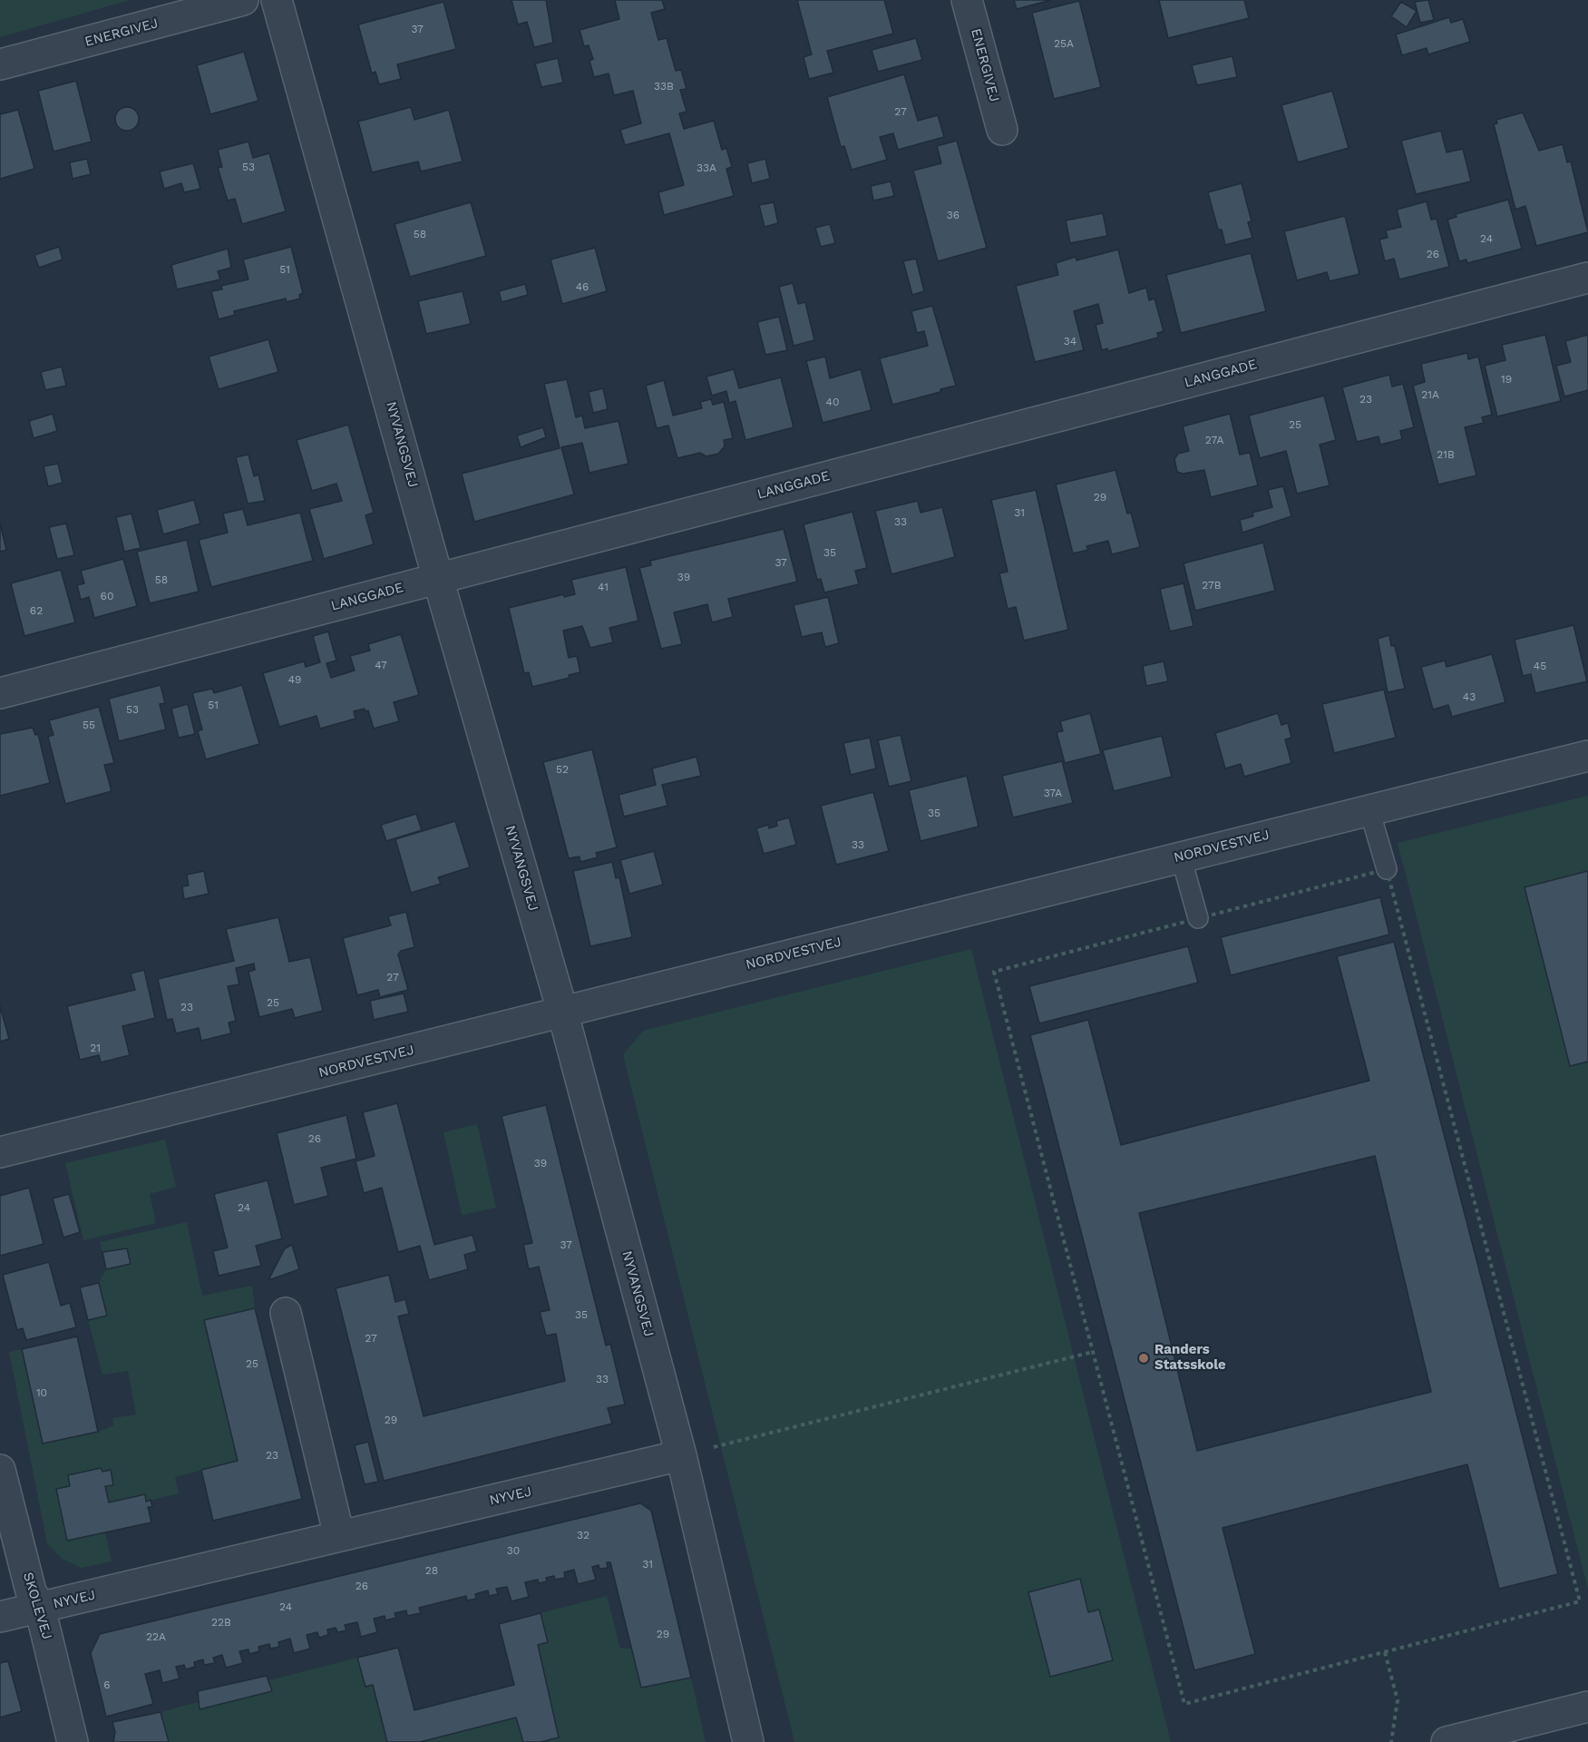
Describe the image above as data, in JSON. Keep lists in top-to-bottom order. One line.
{"streets":{"street":["ENERGIVEJ","LANGGADE","NYVANGSVEJ","NORDVESTVEJ","NYVEJ","SKOLEVEJ"]},"crossings":[["LANGGADE","NYVANGSVEJ"],["NYVANGSVEJ","NORDVESTVEJ"],["NYVANGSVEJ","NYVEJ"],["NYVEJ","SKOLEVEJ"]],"places":["Randers Statsskole"],"house_numbers":["37","25A","33B","27","53","33A","36","58","24","26","51","46","34","19","21A","23","40","25","27A","21B","29","31","33","35","37","39","58","27B","41","60","62","47","45","49","43","51","53","55","52","37A","35","33","27","25","23","21","26","39","24","37","35","27","25","33","10","29","23","32","30","31","28","26","24","22B","29","22A","6"]}
